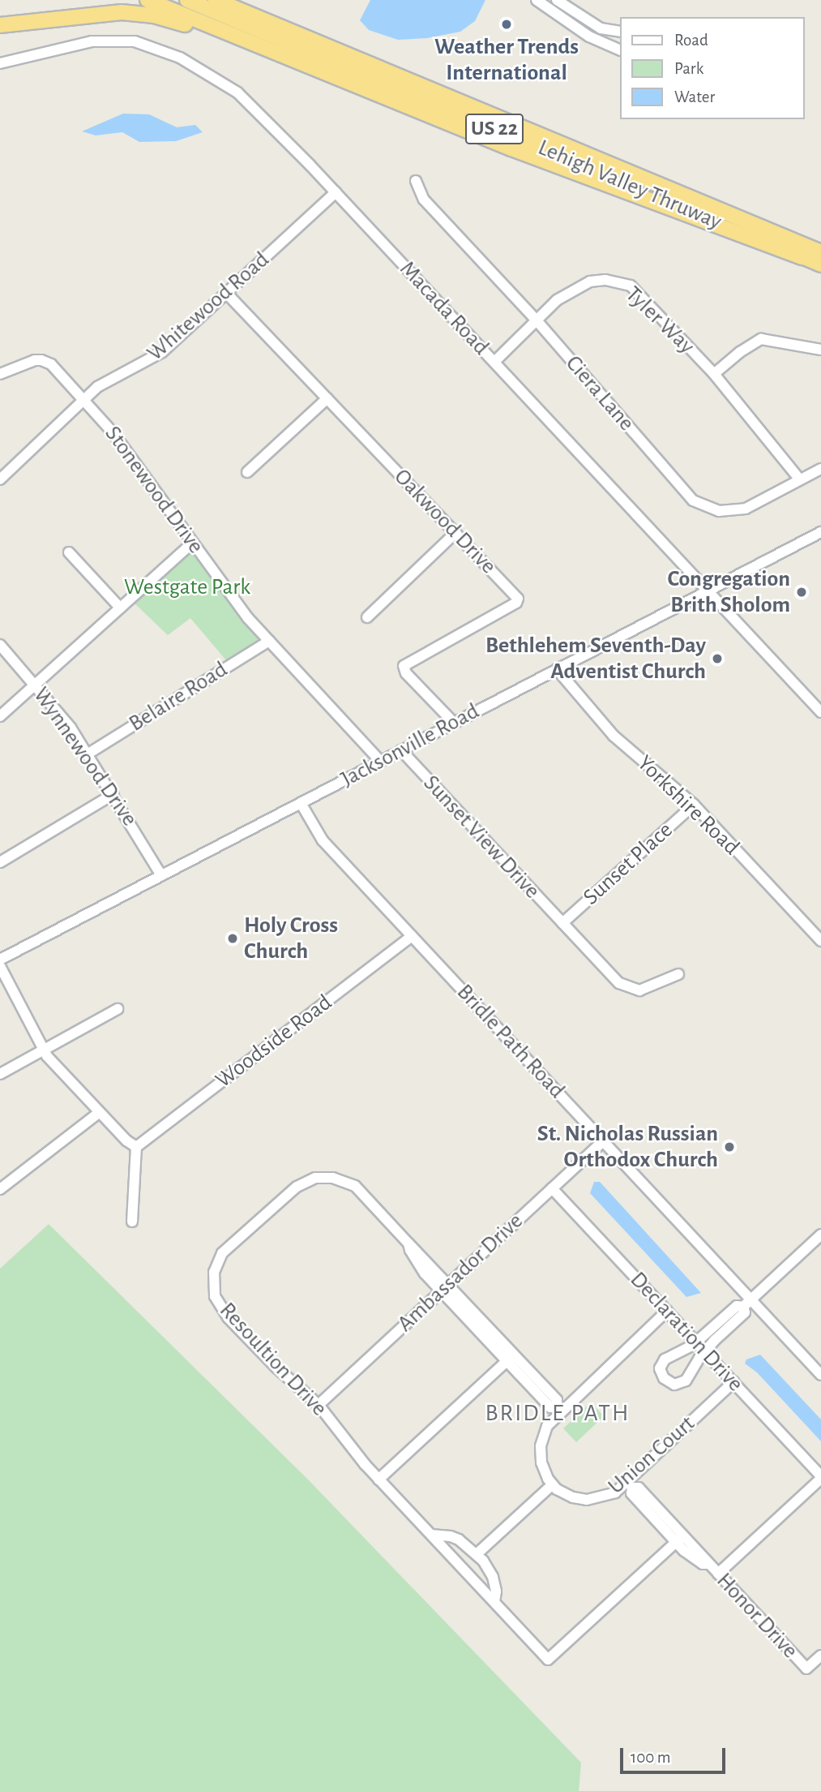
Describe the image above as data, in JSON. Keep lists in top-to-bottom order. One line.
{"streets":{"highway":["US 22","Lehigh Valley Thruway"],"street":["Whitewood Road","Macada Road","Tyler Way","Ciera Lane","Stonewood Drive","Oakwood Drive","Belaire Road","Jacksonville Road","Wynnewood Drive","Yorkshire Road","Sunset View Drive","Sunset Place","Woodside Road","Bridle Path Road","Ambassador Drive","Declaration Drive","Resoultion Drive","Union Court","Honor Drive"]},"crossings":[["Whitewood Road","Macada Road"],["Whitewood Road","Stonewood Drive"],["Whitewood Road","Oakwood Drive"],["Macada Road","Tyler Way"],["Macada Road","Jacksonville Road"],["Tyler Way","Ciera Lane"],["Stonewood Drive","Belaire Road"],["Stonewood Drive","Jacksonville Road"],["Oakwood Drive","Jacksonville Road"],["Belaire Road","Wynnewood Drive"],["Jacksonville Road","Wynnewood Drive"],["Jacksonville Road","Yorkshire Road"],["Jacksonville Road","Sunset View Drive"],["Jacksonville Road","Bridle Path Road"],["Yorkshire Road","Sunset Place"],["Sunset View Drive","Sunset Place"],["Woodside Road","Bridle Path Road"],["Bridle Path Road","Ambassador Drive"],["Ambassador Drive","Declaration Drive"],["Ambassador Drive","Resoultion Drive"],["Declaration Drive","Union Court"],["Resoultion Drive","Honor Drive"],["Union Court","Honor Drive"]],"districts":["BRIDLE PATH"],"parks":["Westgate Park"],"places":["Weather Trends International","Congregation Brith Sholom","Bethlehem Seventh-Day Adventist Church","Holy Cross Church","St. Nicholas Russian Orthodox Church"],"legend":["Road","Park","Water"],"scale_bar":"100 m"}
